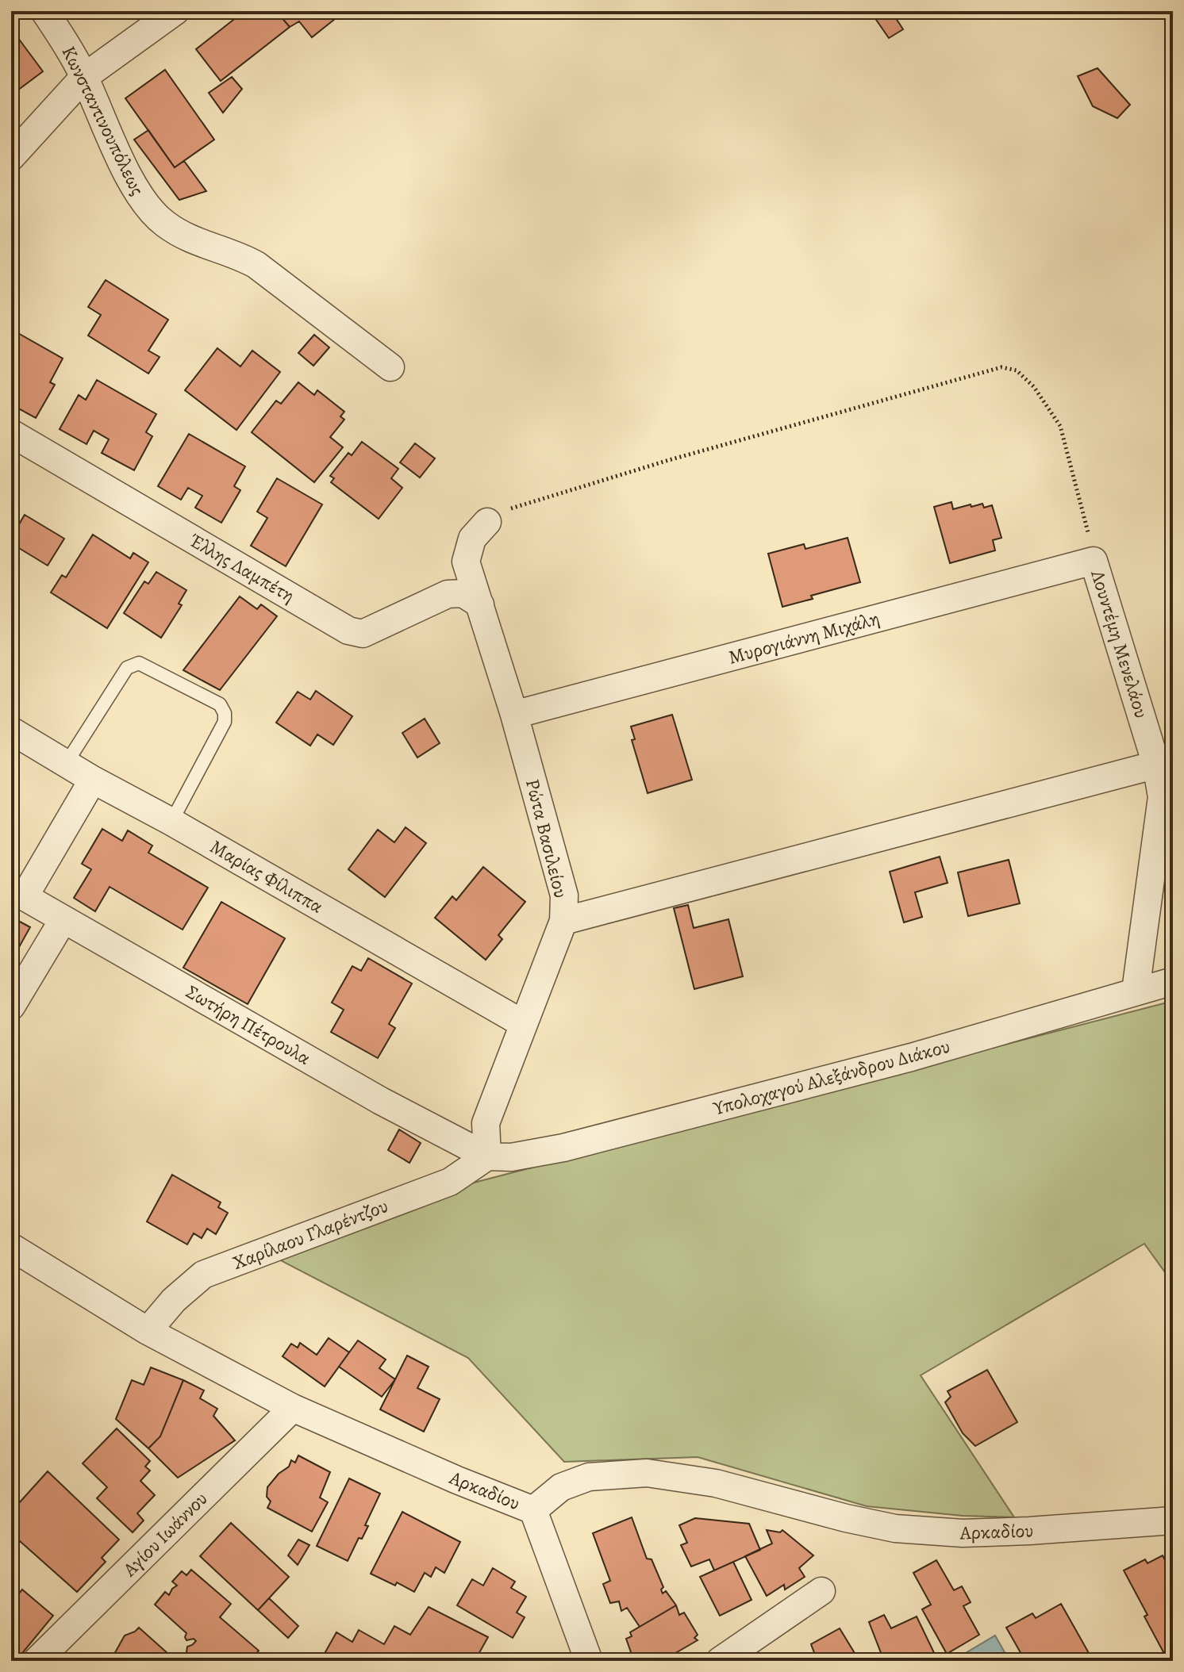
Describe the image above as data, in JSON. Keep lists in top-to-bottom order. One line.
{"streets":{"street":["Κωνσταντινουπόλεως","Έλλης Λαμπέτη","Μυρογιάννη Μιχάλη","Λουντέμη Μενελάου","Ρώτα Βασιλείου","Μαρίας Φίλιππα","Σωτήρη Πέτρουλα","Υπολοχαγού Αλεξάνδρου Διάκου","Χαρίλαου Γλαρέντζου","Αρκαδίου","Αγίου Ιωάννου"]},"crossings":[["Έλλης Λαμπέτη","Ρώτα Βασιλείου"],["Μυρογιάννη Μιχάλη","Λουντέμη Μενελάου"],["Μυρογιάννη Μιχάλη","Ρώτα Βασιλείου"],["Λουντέμη Μενελάου","Υπολοχαγού Αλεξάνδρου Διάκου"],["Ρώτα Βασιλείου","Μαρίας Φίλιππα"],["Ρώτα Βασιλείου","Σωτήρη Πέτρουλα"],["Ρώτα Βασιλείου","Υπολοχαγού Αλεξάνδρου Διάκου"],["Ρώτα Βασιλείου","Χαρίλαου Γλαρέντζου"],["Σωτήρη Πέτρουλα","Υπολοχαγού Αλεξάνδρου Διάκου"],["Σωτήρη Πέτρουλα","Χαρίλαου Γλαρέντζου"],["Υπολοχαγού Αλεξάνδρου Διάκου","Χαρίλαου Γλαρέντζου"],["Χαρίλαου Γλαρέντζου","Αρκαδίου"],["Αρκαδίου","Αγίου Ιωάννου"]]}
